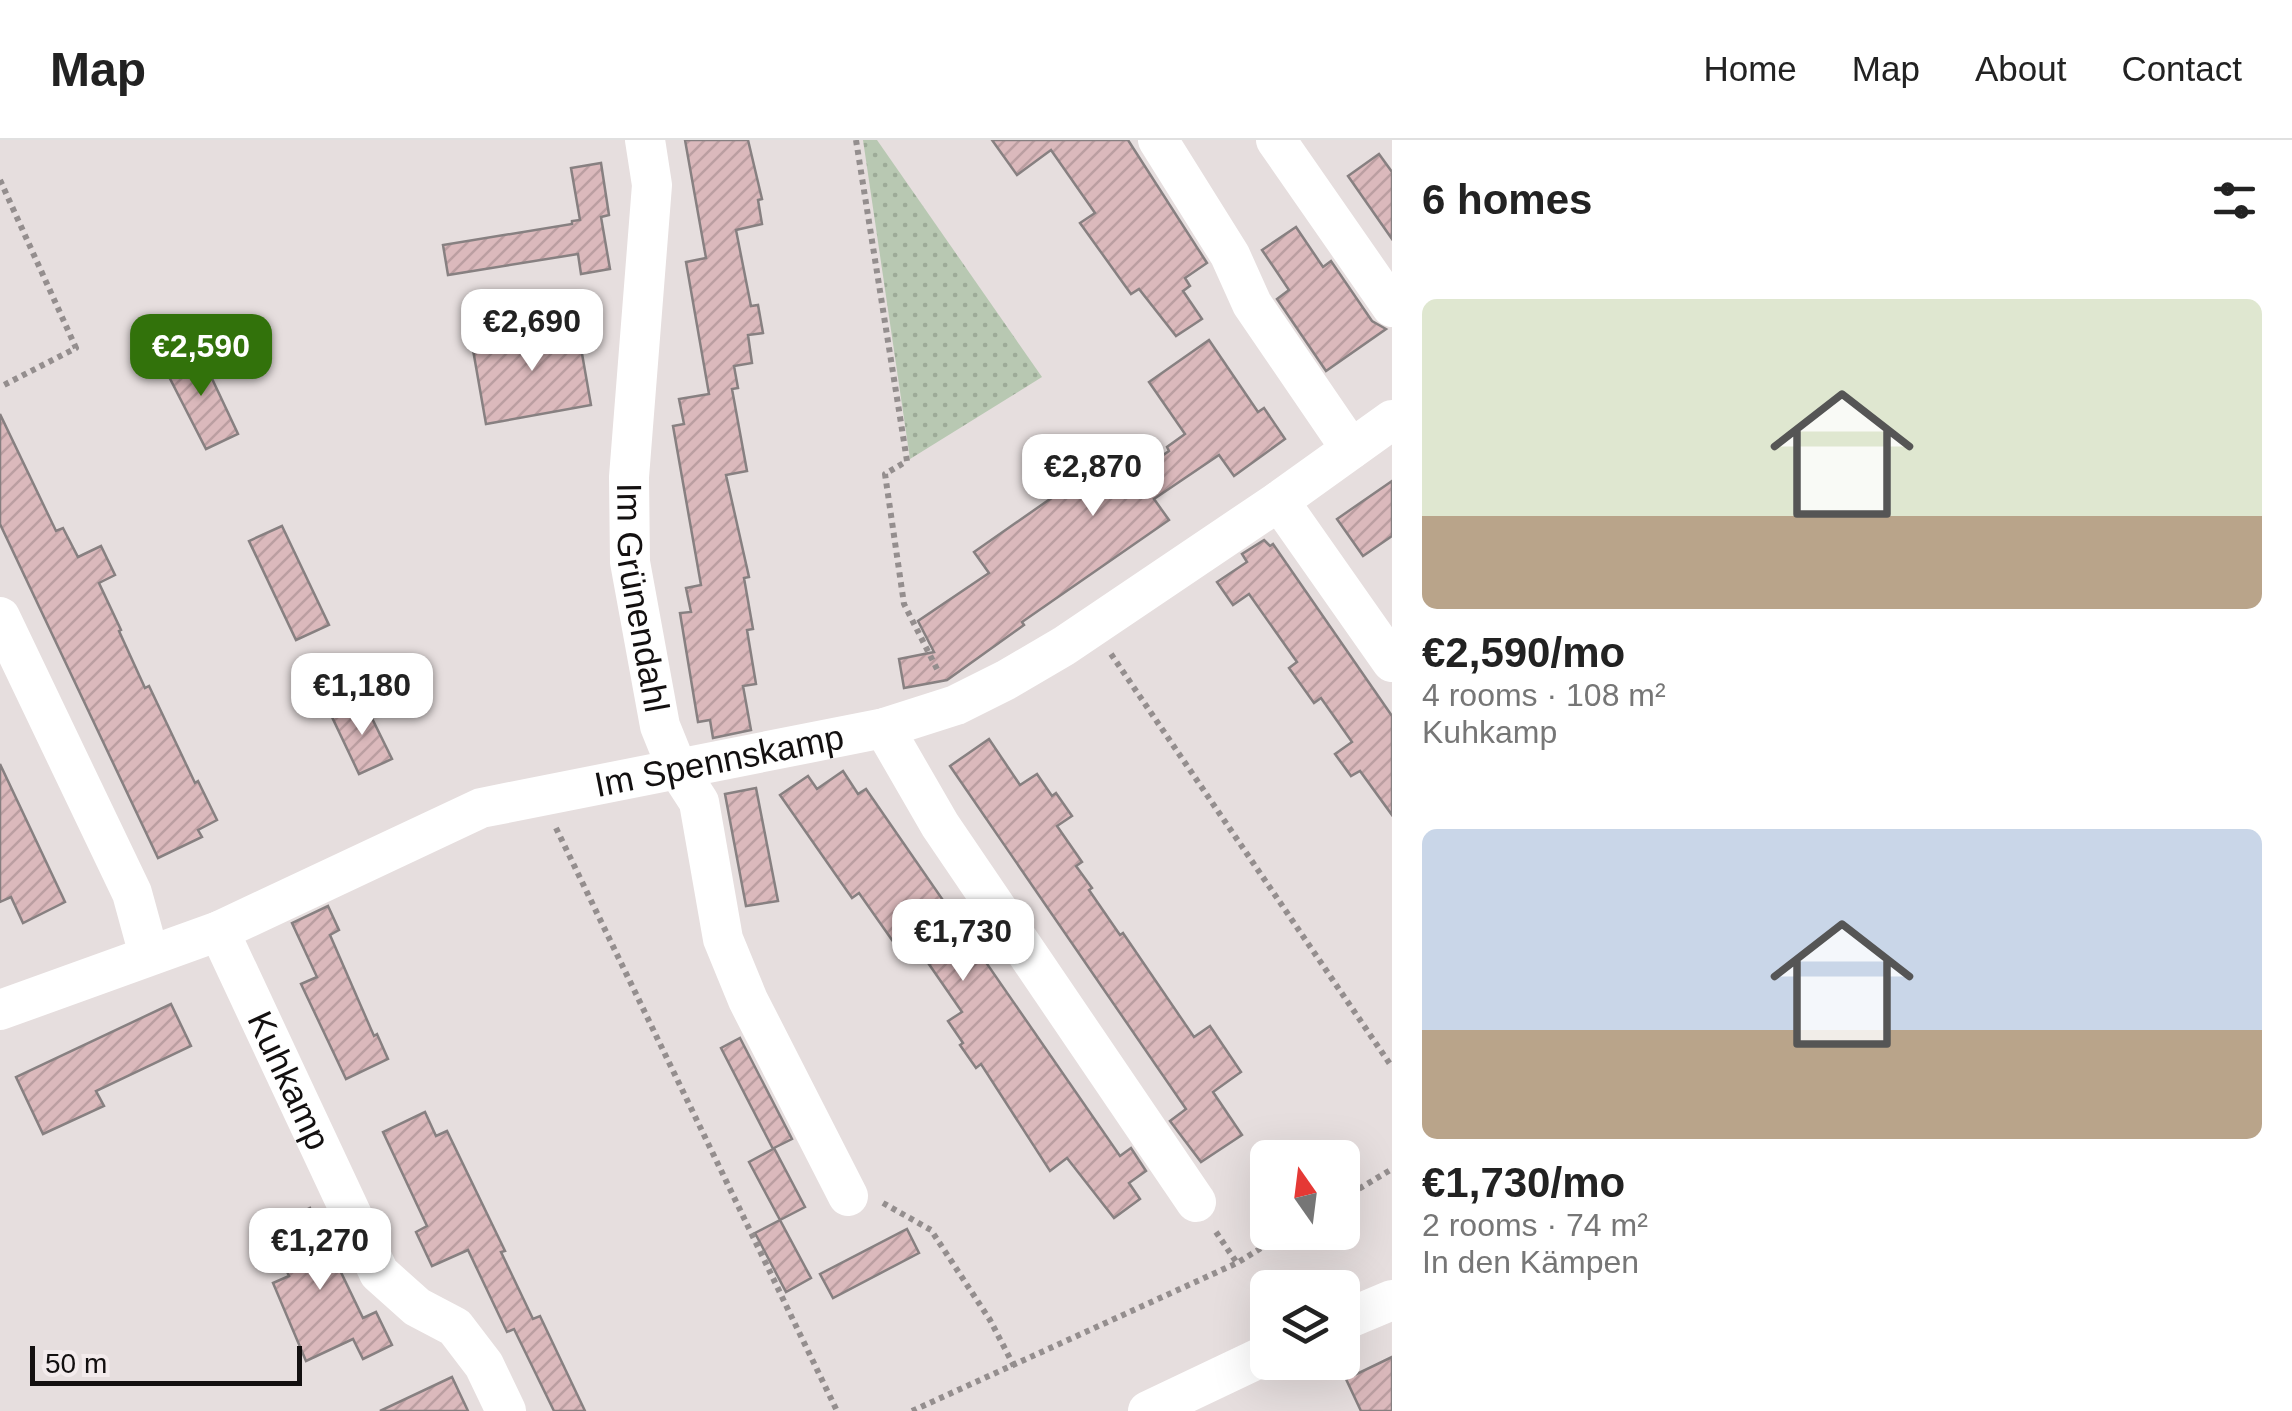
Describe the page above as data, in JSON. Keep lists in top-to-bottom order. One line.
{"streets":{"street":["Im Grünendahl","Im Spennskamp","Kuhkamp"]},"crossings":[["Im Grünendahl","Im Spennskamp"],["Im Spennskamp","Kuhkamp"]],"scale_bar":"50 m","north":"top","page":{"header":"Map","nav":["Home","Map","About","Contact"],"heading":"6 homes","list":[{"name":"€2,590/mo","note":"4 rooms · 108 m² · Kuhkamp"},{"name":"€1,730/mo","note":"2 rooms · 74 m² · In den Kämpen"}],"price":["€2,690","€2,590","€2,870","€1,180","€1,730","€1,270"],"scale":"50 m"}}
